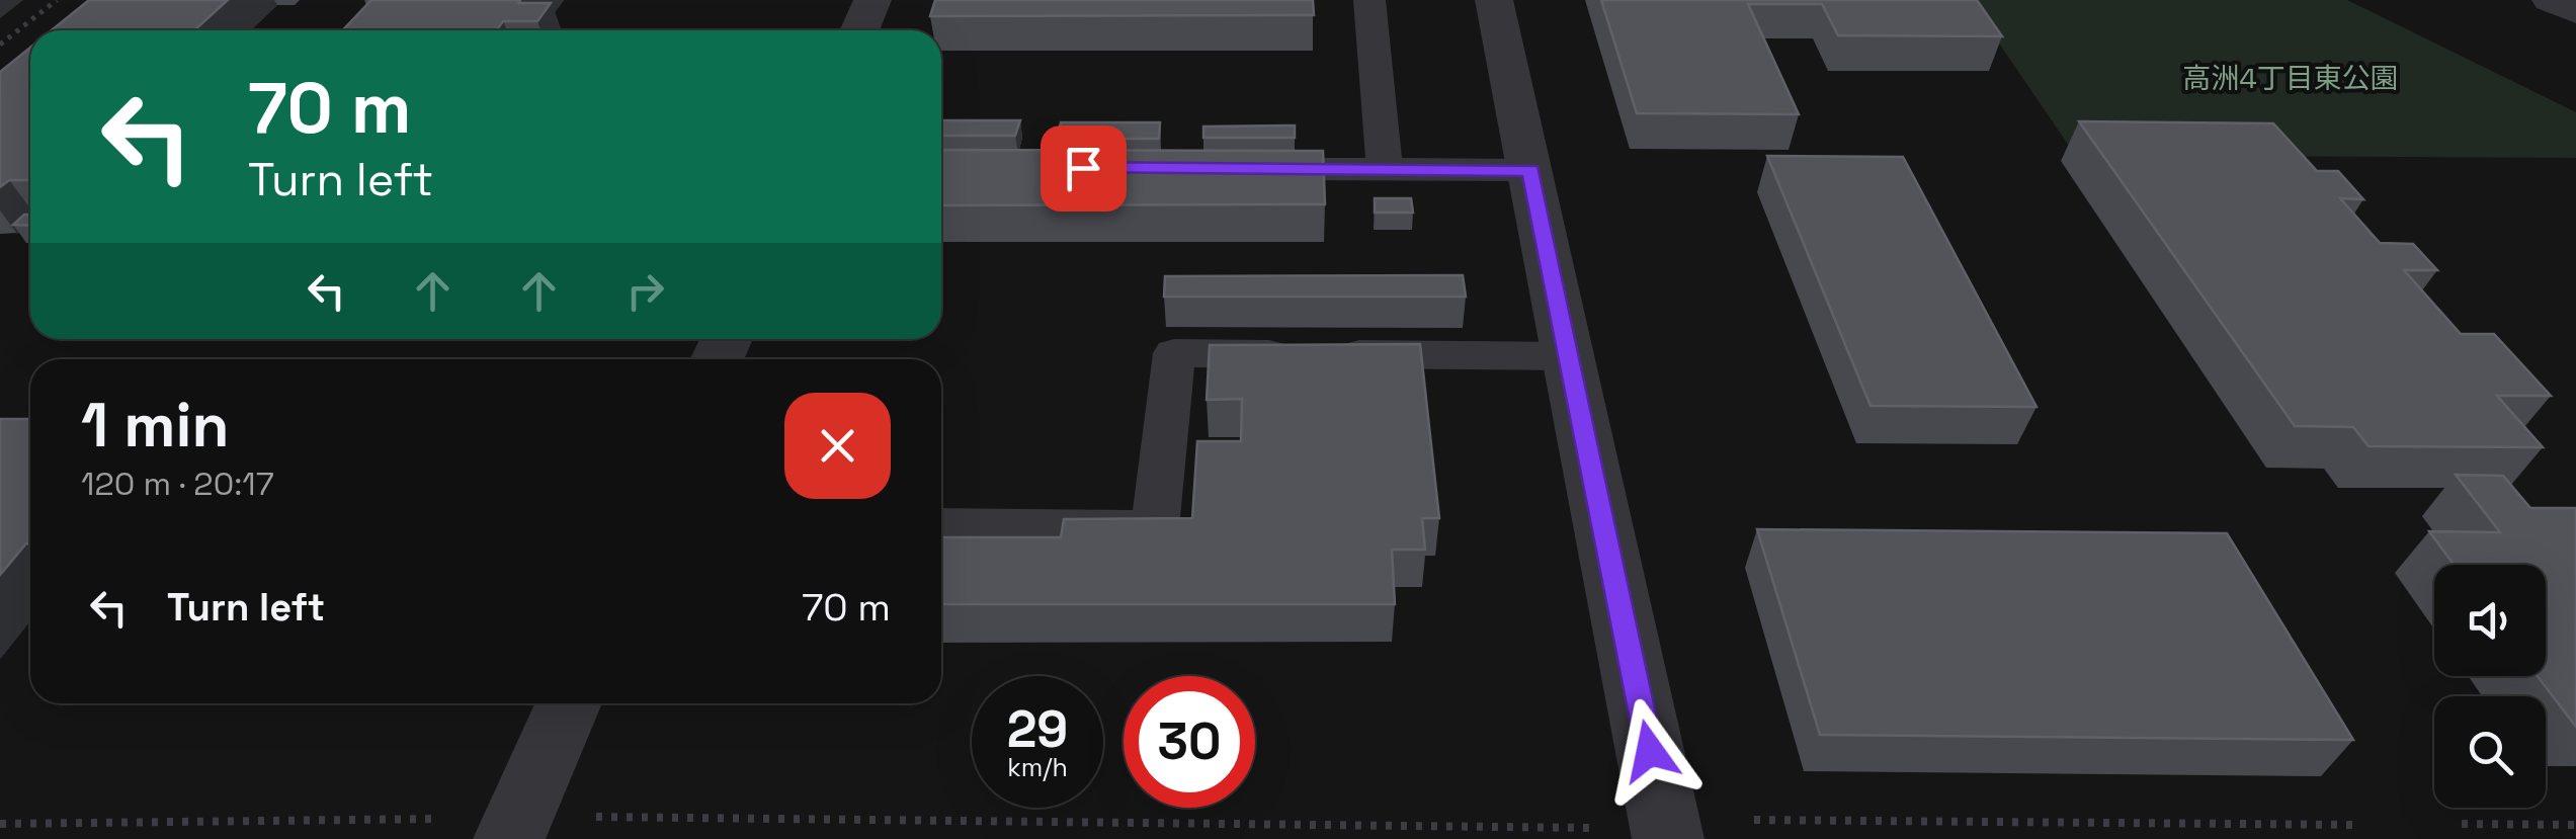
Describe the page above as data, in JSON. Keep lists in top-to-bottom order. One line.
{"parks":["高洲4丁目東公園"],"page":{"turn":["70 m","Turn left"],"heading":["1 min","120 m · 20:17"],"list":[{"name":"Turn left","value":"70 m"}],"speed":"29 km/h","limit":"30"}}
